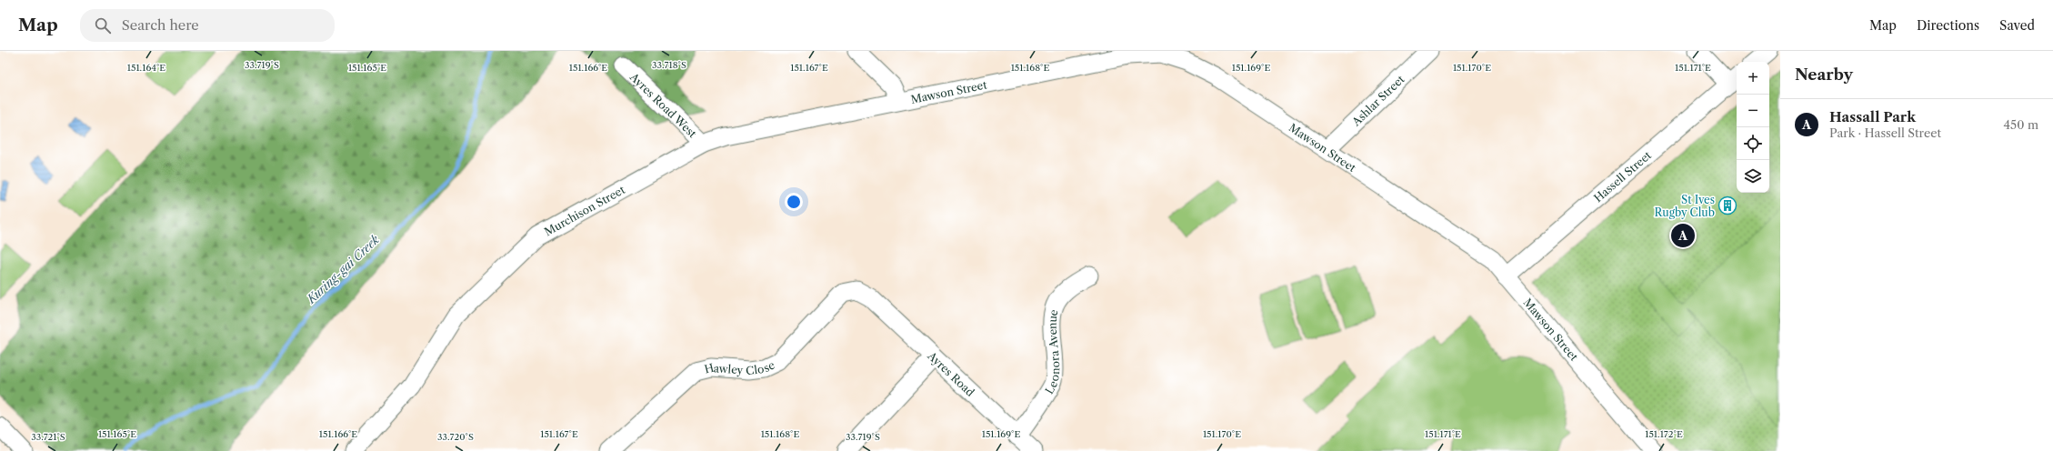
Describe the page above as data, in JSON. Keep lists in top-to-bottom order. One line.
{"streets":{"street":["Mawson Street","Ashlar Street","Ayres Road West","Hassell Street","Murchison Street","Leonora Avenue","Hawley Close","Ayres Road"]},"crossings":[["Mawson Street","Ashlar Street"],["Mawson Street","Hassell Street"],["Mawson Street","Murchison Street"],["Ayres Road West","Murchison Street"],["Leonora Avenue","Ayres Road"],["Hawley Close","Ayres Road"]],"water":["Kuring-gai Creek"],"places":{"building":["St Ives Rugby Club"]},"page":{"header":"Map","search":"Search here","nav":["Map","Directions","Saved"],"heading":"Nearby","map_buttons":["+","−"],"list":[{"mark":"A","name":"Hassall Park","note":"Park · Hassell Street","value":"450 m"}],"pins":"A"},"coordinates":["33.719°S","33.718°S","151.170°E","151.164°E","151.165°E","151.166°E","151.167°E","151.168°E","151.169°E","151.171°E","151.172°E","33.721°S","33.720°S"]}
